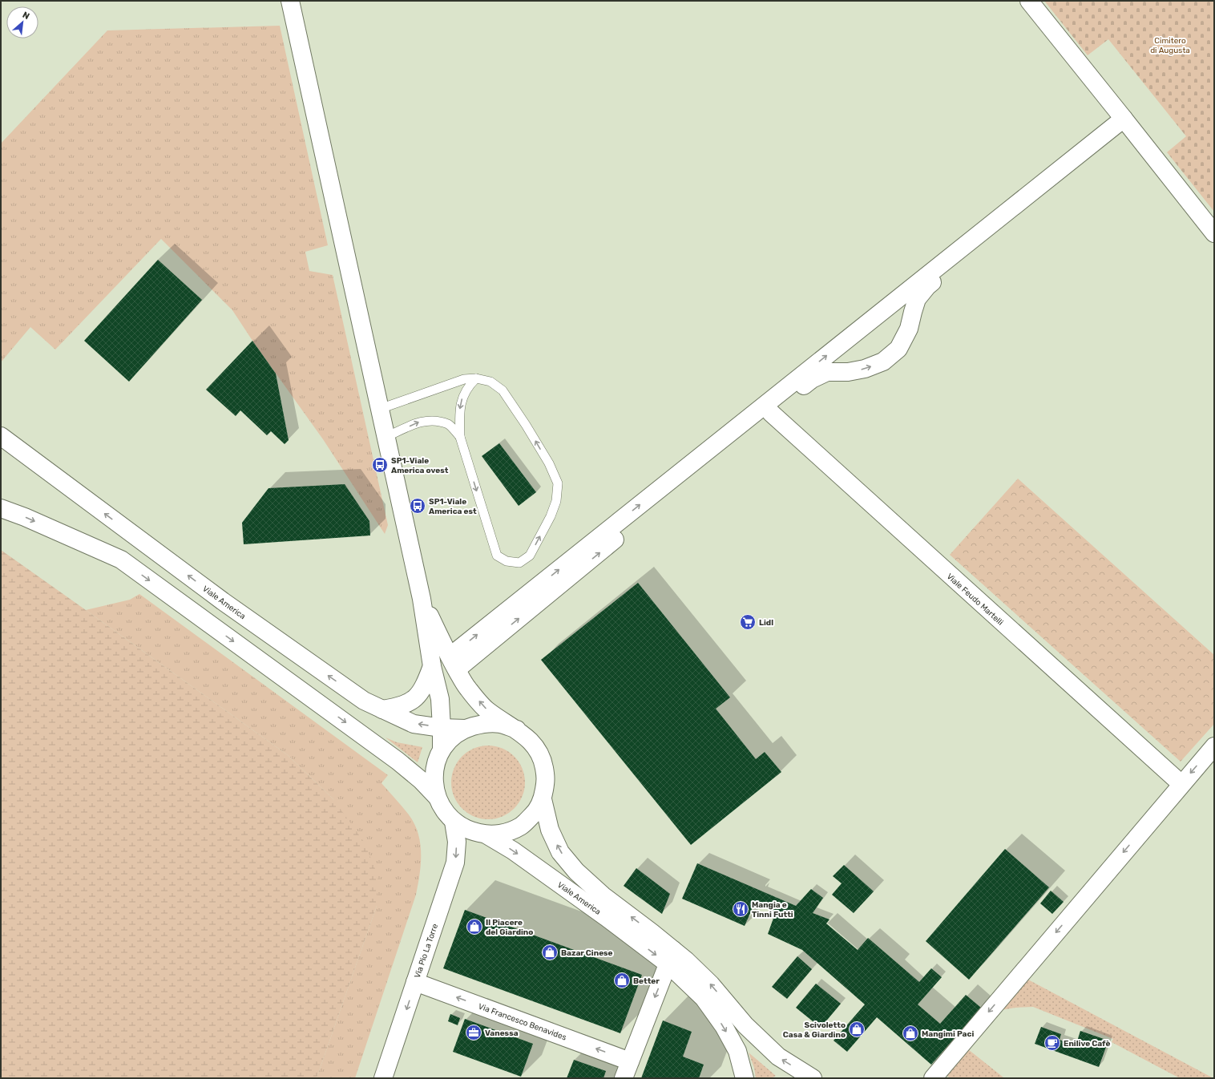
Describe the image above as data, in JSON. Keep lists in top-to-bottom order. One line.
{"streets":{"street":["Viale Feudo Martelli","Viale America","Via Pio La Torre","Via Francesco Benavides"]},"crossings":[["Viale America","Via Pio La Torre"],["Via Pio La Torre","Via Francesco Benavides"]],"one_way":["Via Pio La Torre","Via Francesco Benavides"],"parks":["Cimitero di Augusta"],"places":{"bus stop":["SP1-Viale America ovest","SP1-Viale America est"],"supermarket":["Lidl"],"restaurant":["Mangia e Tinni Futti"],"shop":["Il Piacere del Giardino","Bazar Cinese","Better","Scivoletto Casa & Giardino","Mangimi Paci"],"office":["Vanessa"],"cafe":["Enilive Cafè"]},"north":"top right"}
